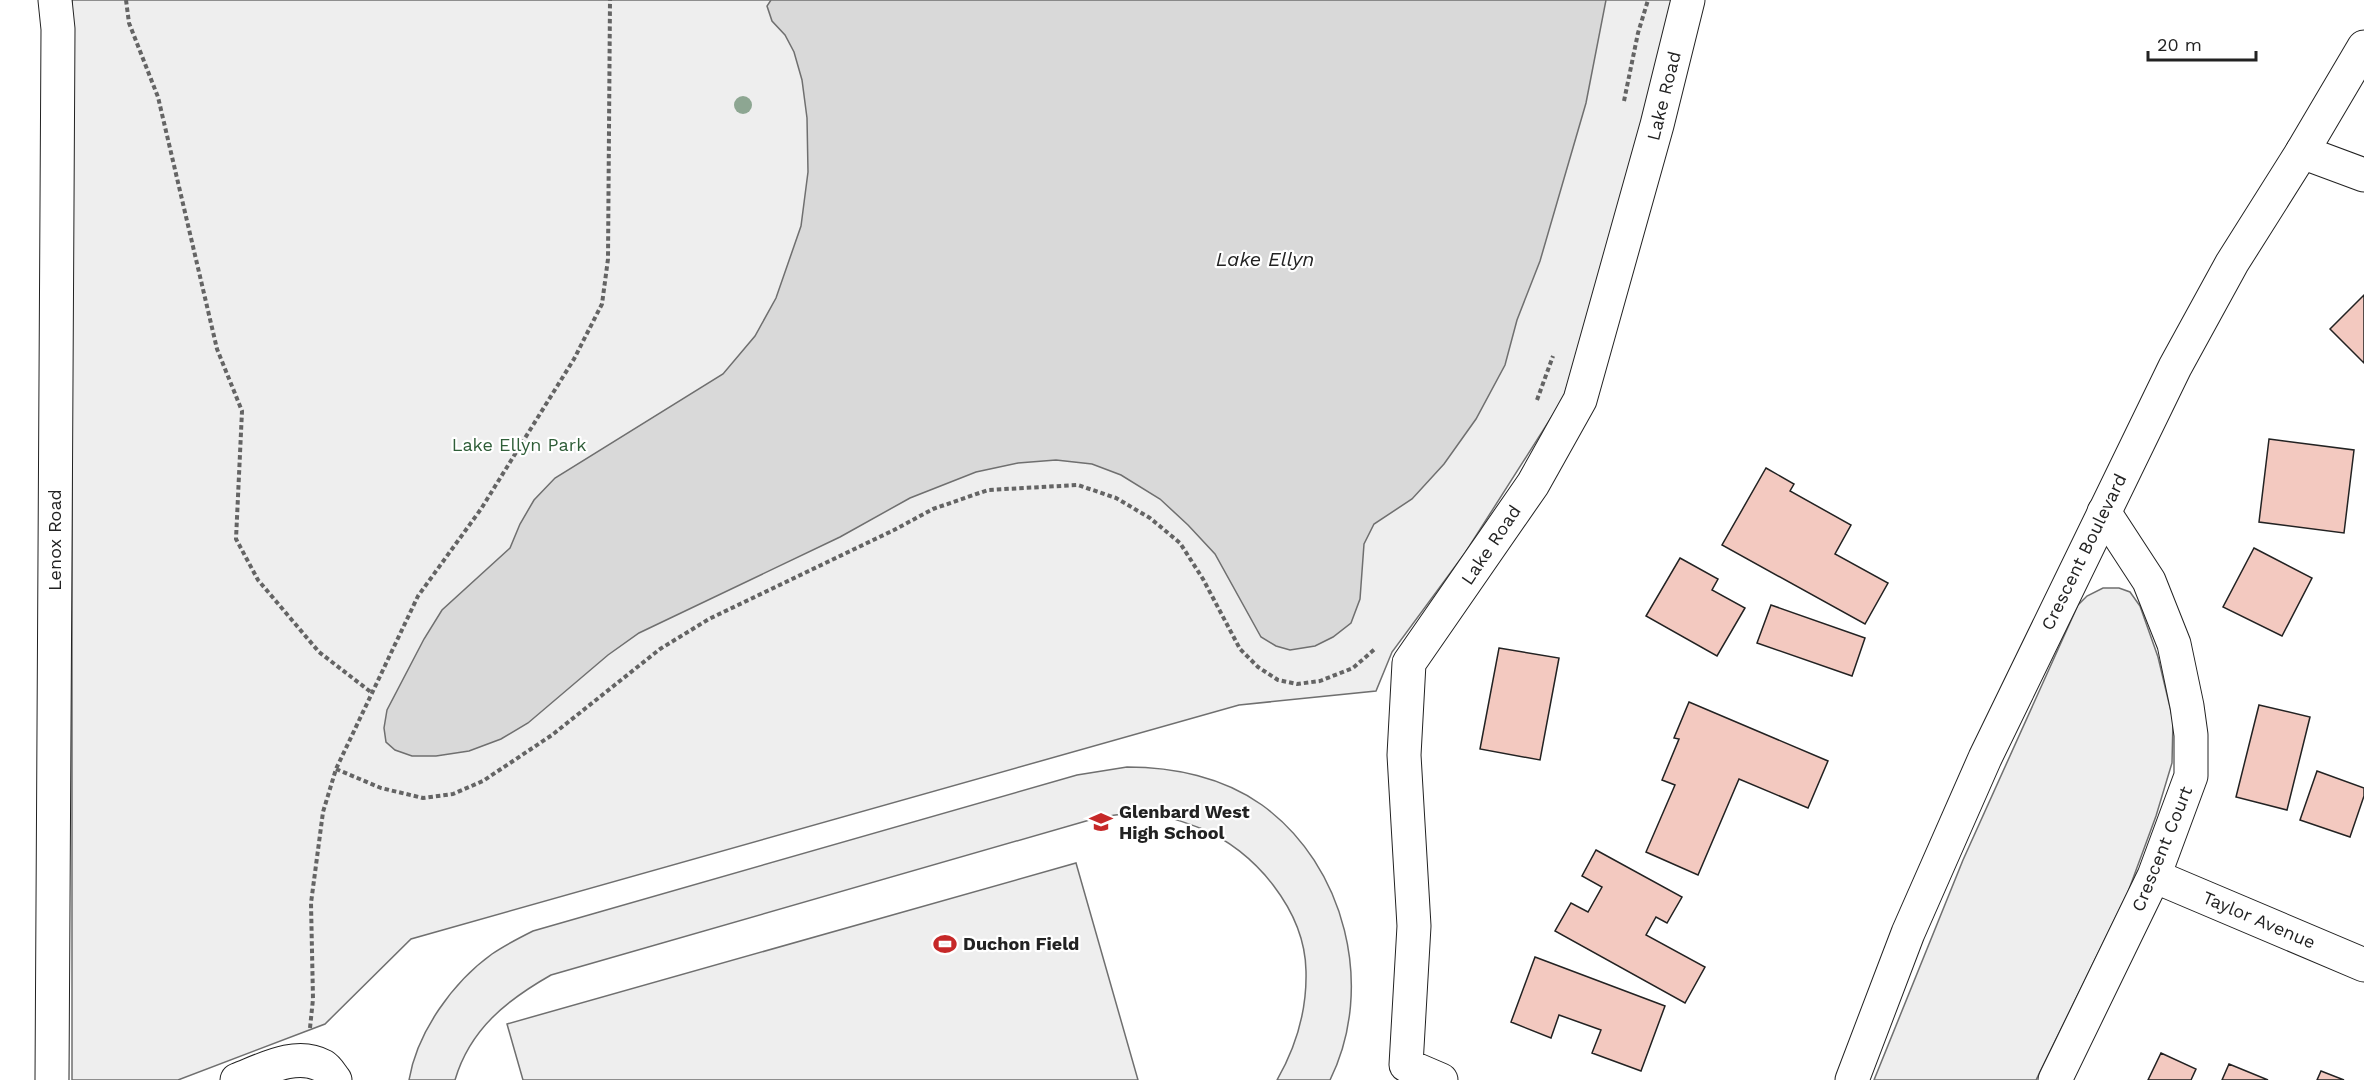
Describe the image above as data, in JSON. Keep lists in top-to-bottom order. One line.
{"streets":{"street":["Lake Road","Lenox Road","Crescent Boulevard","Crescent Court","Taylor Avenue"]},"crossings":[["Crescent Boulevard","Crescent Court"],["Crescent Court","Taylor Avenue"]],"water":["Lake Ellyn"],"parks":["Lake Ellyn Park"],"places":{"school or university":["Glenbard West High School"],"sports":["Duchon Field"]},"scale_bar":"20 m"}
